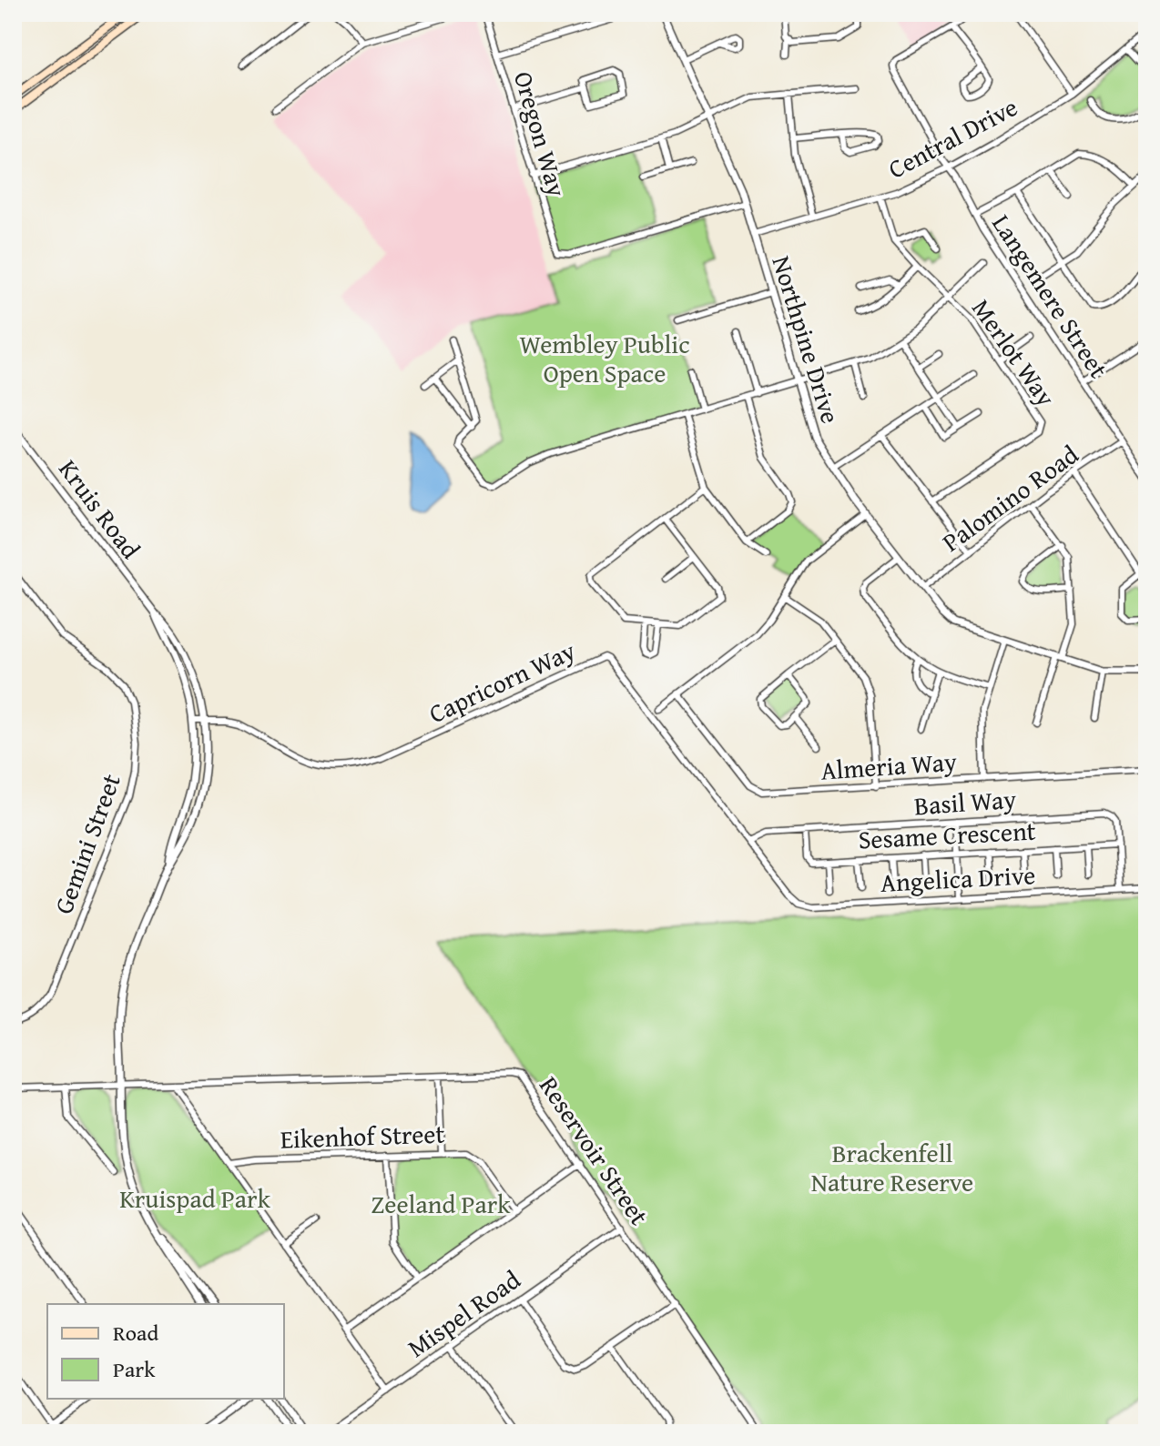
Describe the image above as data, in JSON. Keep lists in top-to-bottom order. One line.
{"streets":{"street":["Oregon Way","Central Drive","Langemere Street","Northpine Drive","Merlot Way","Palomino Road","Kruis Road","Capricorn Way","Almeria Way","Basil Way","Sesame Crescent","Gemini Street","Angelica Drive","Eikenhof Street","Reservoir Street","Mispel Road"]},"crossings":[["Oregon Way","Northpine Drive"],["Central Drive","Langemere Street"],["Central Drive","Northpine Drive"],["Central Drive","Merlot Way"],["Langemere Street","Palomino Road"],["Northpine Drive","Palomino Road"],["Kruis Road","Capricorn Way"],["Kruis Road","Reservoir Street"],["Capricorn Way","Basil Way"],["Capricorn Way","Angelica Drive"],["Basil Way","Sesame Crescent"],["Basil Way","Angelica Drive"],["Reservoir Street","Mispel Road"]],"parks":["Wembley Public Open Space","Brackenfell Nature Reserve","Kruispad Park","Zeeland Park"],"legend":["Road","Park"]}
